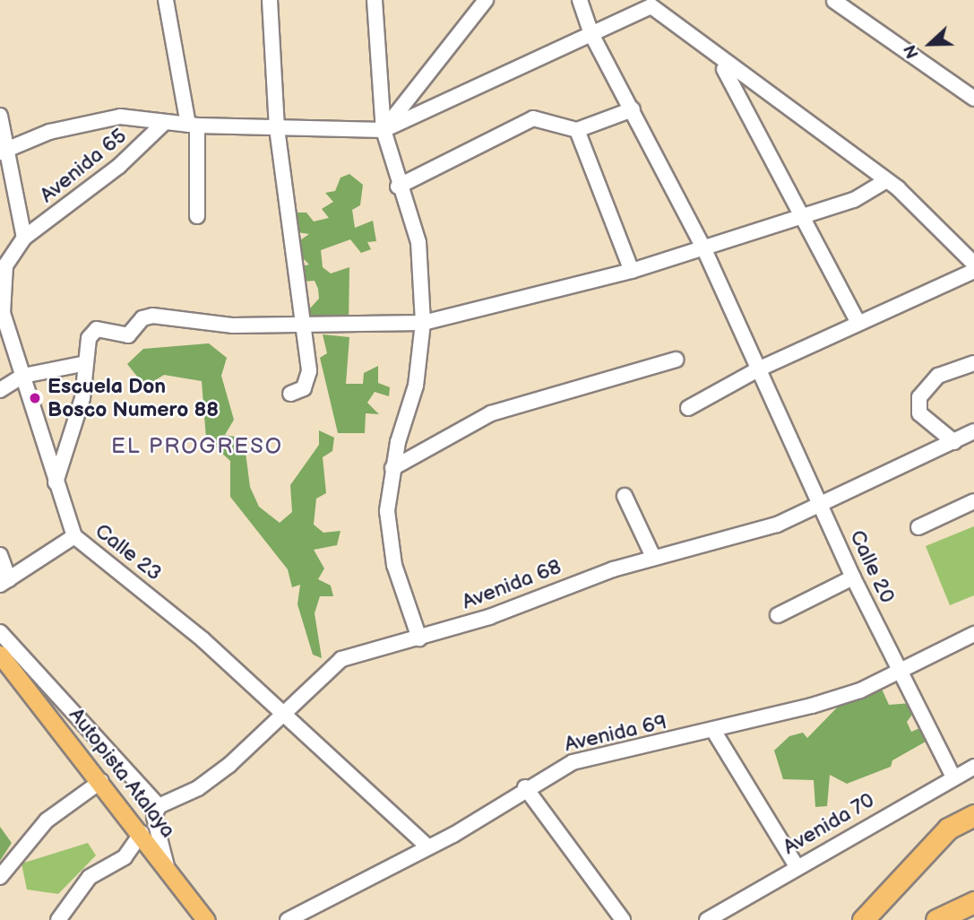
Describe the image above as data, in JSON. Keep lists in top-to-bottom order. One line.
{"streets":{"main road":["Autopista Atalaya"],"street":["Avenida 65","Calle 23","Calle 20","Avenida 68","Avenida 69","Avenida 70"]},"crossings":[["Avenida 65","Calle 23"],["Calle 23","Avenida 68"],["Calle 23","Avenida 69"],["Calle 20","Avenida 68"],["Calle 20","Avenida 69"],["Calle 20","Avenida 70"]],"districts":["EL PROGRESO"],"places":["Escuela Don Bosco Numero 88"],"north":"left"}
